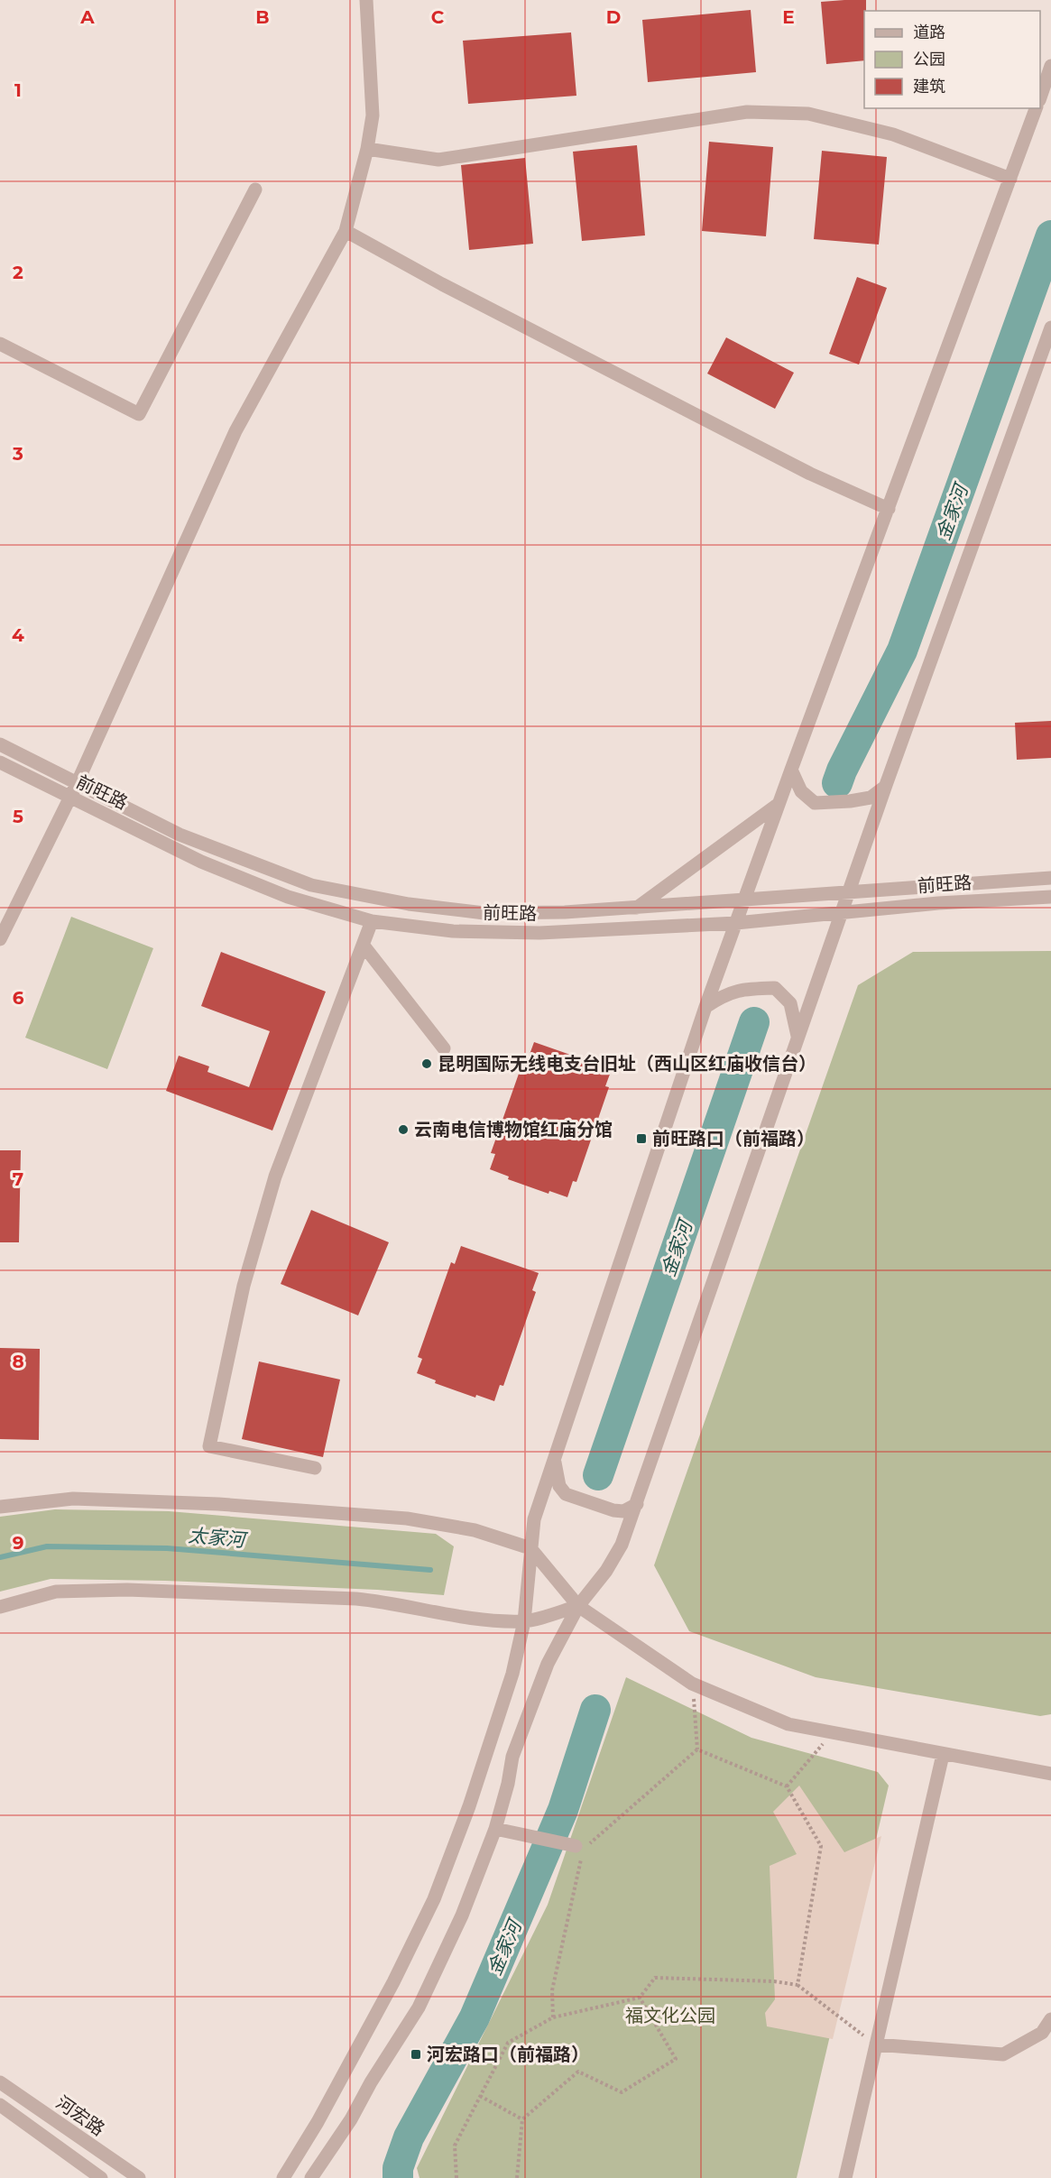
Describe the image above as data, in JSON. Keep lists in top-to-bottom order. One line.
{"streets":{"street":["前旺路","河宏路"]},"water":["金家河","太家河"],"parks":["福文化公园"],"places":{"other":["昆明国际无线电支台旧址（西山区红庙收信台）","云南电信博物馆红庙分馆"],"transit":["前旺路口（前福路）","河宏路口（前福路）"]},"legend":["道路","公园","建筑"],"grid":{"columns":["A","B","C","D","E"],"rows":["1","2","3","4","5","6","7","8","9"]}}
